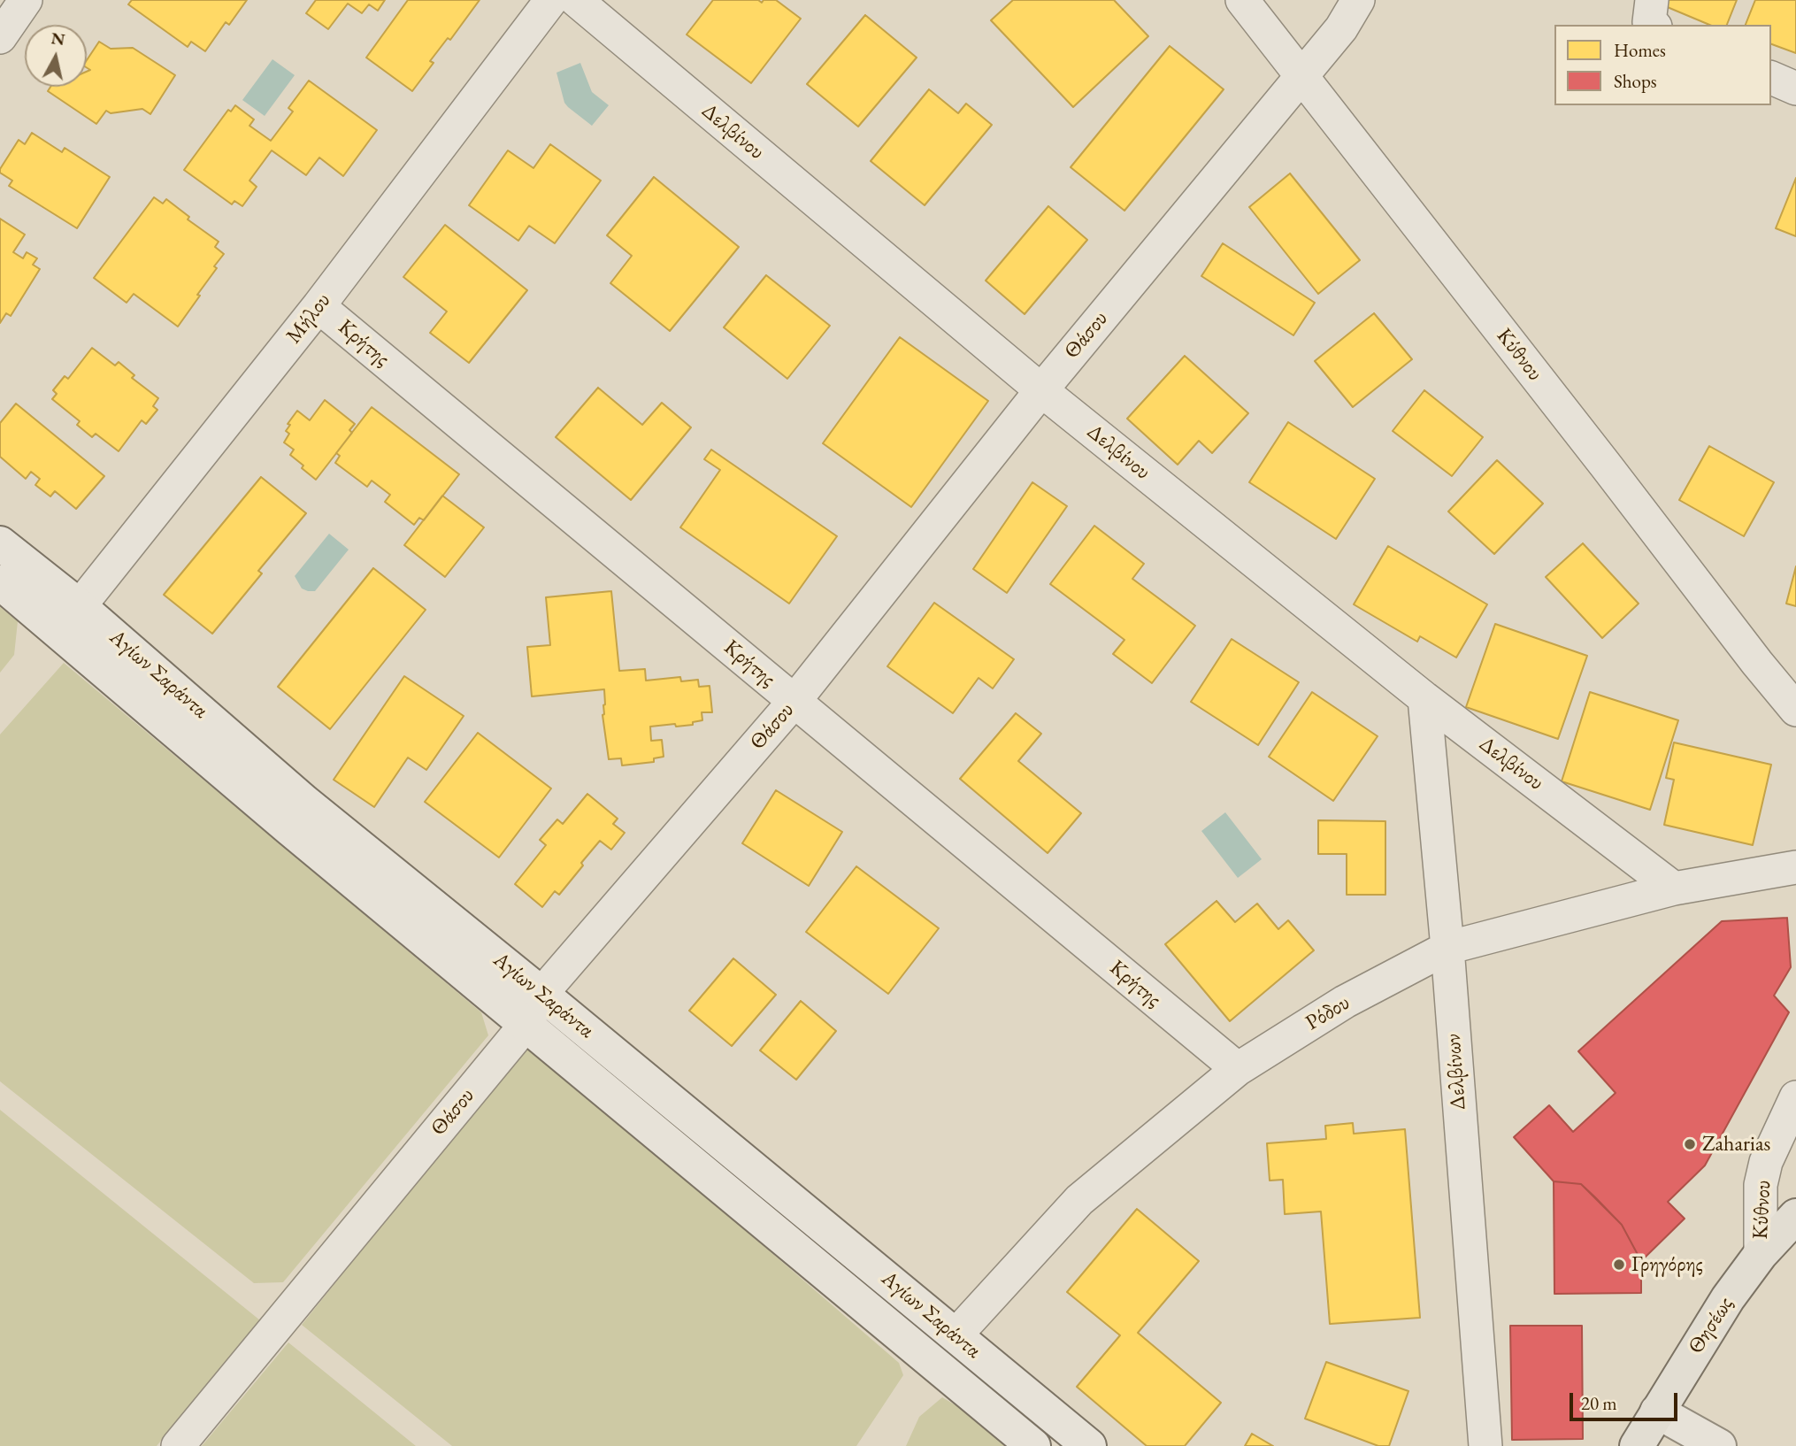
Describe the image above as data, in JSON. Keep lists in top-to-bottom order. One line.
{"streets":{"main road":["Αγίων Σαράντα","Θησέως"],"street":["Δελβίνου","Μήλου","Θάσου","Κρήτης","Κύθνου","Ρόδου","Δελβίνων"]},"crossings":[["Δελβίνου","Θάσου"],["Δελβίνου","Ρόδου"],["Δελβίνου","Δελβίνων"],["Μήλου","Κρήτης"],["Μήλου","Αγίων Σαράντα"],["Θάσου","Κρήτης"],["Θάσου","Κύθνου"],["Θάσου","Αγίων Σαράντα"],["Κρήτης","Ρόδου"],["Κύθνου","Θησέως"],["Αγίων Σαράντα","Ρόδου"],["Ρόδου","Δελβίνων"]],"places":["Zaharias","Γρηγόρης"],"legend":["Homes","Shops"],"scale_bar":"20 m","north":"top"}
